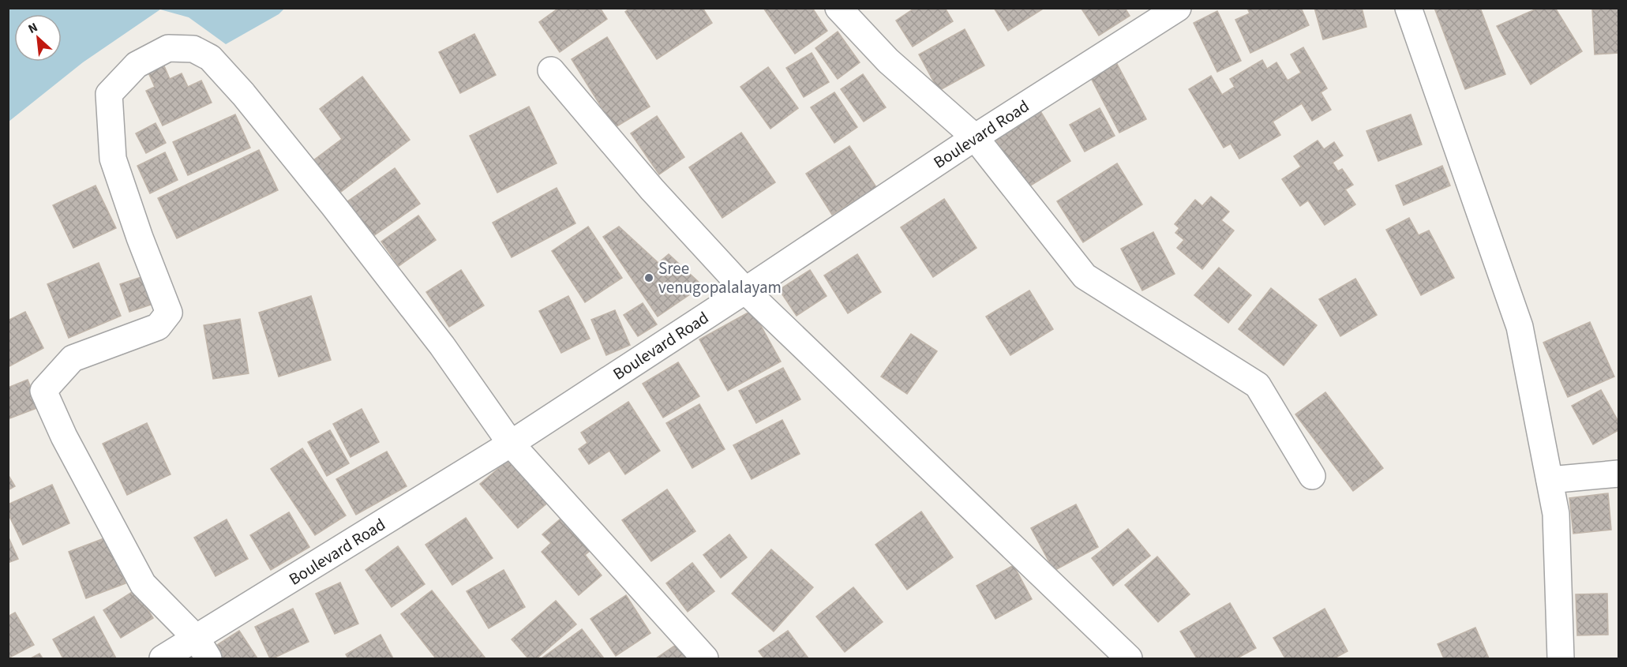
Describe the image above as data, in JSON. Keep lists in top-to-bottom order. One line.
{"streets":{"street":["Boulevard Road"]},"places":["Sree venugopalalayam"],"north":"top left"}
